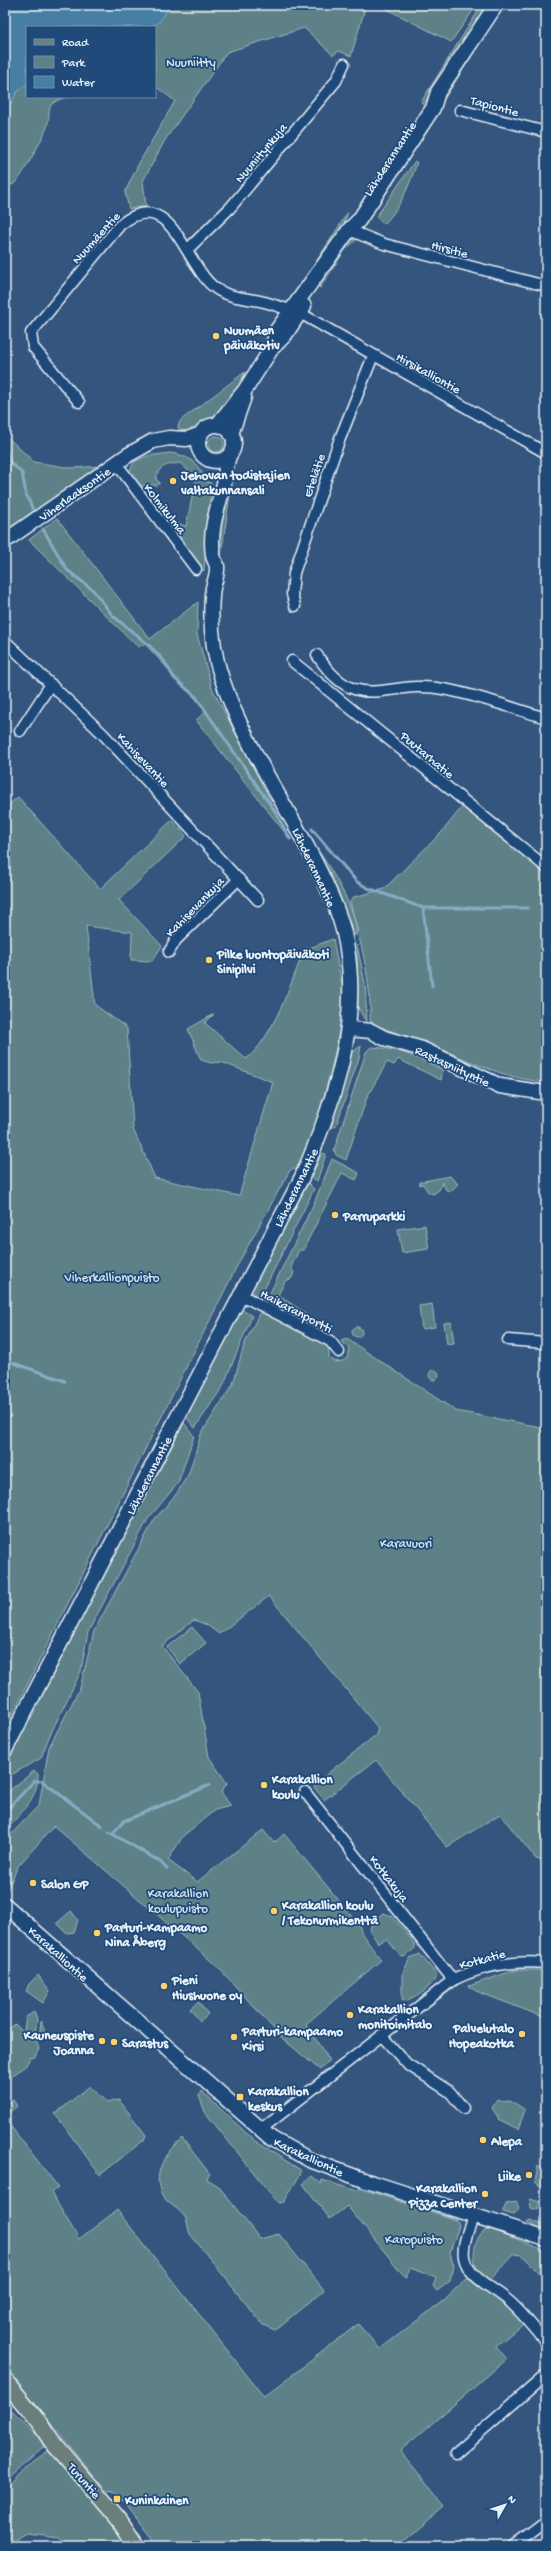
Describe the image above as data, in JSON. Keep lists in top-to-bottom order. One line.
{"streets":{"main road":["Lähderannantie","Viherlaaksontie","Rastasniityntie","Karakalliontie","Turuntie"],"street":["Tapiontie","Nuuniitynkuja","Nuumäentie","Hirsitie","Hirsikalliontie","Etelätie","Kolmikulma","Puutarhatie","Kahisevantie","Kahisevankuja","Haikaranportti","Kotkakuja","Kotkatie"]},"crossings":[["Nuuniitynkuja","Nuumäentie"],["Lähderannantie","Nuumäentie"],["Lähderannantie","Hirsitie"],["Lähderannantie","Hirsikalliontie"],["Lähderannantie","Viherlaaksontie"],["Lähderannantie","Rastasniityntie"],["Lähderannantie","Haikaranportti"],["Nuumäentie","Hirsikalliontie"],["Hirsikalliontie","Etelätie"],["Viherlaaksontie","Kolmikulma"],["Kahisevantie","Kahisevankuja"],["Kotkakuja","Kotkatie"],["Karakalliontie","Kotkatie"]],"parks":["Nuuniitty","Viherkallionpuisto","Karavuori","Karakallion koulupuisto","Karopuisto"],"places":{"other":["Nuumäen päiväkotiv","Jehovan todistajien valtakunnansali","Pilke luontopäiväkoti Sinipilvi","Parruparkki","Karakallion koulu","Salon GP","Karakallion koulu / Tekonurmikenttä","Parturi-Kampaamo Nina Åberg","Pieni Hiushuone oy","Karakallion monitoimitalo","Palvelutalo Hopeakotka","Parturi-kampaamo Kirsi","Kauneuspiste Joanna","Sarastus","Alepa","Liike","Karakallion Pizza Center"],"transit":["Karakallion keskus","Kuninkainen"]},"legend":["Road","Park","Water"],"north":"top right"}
